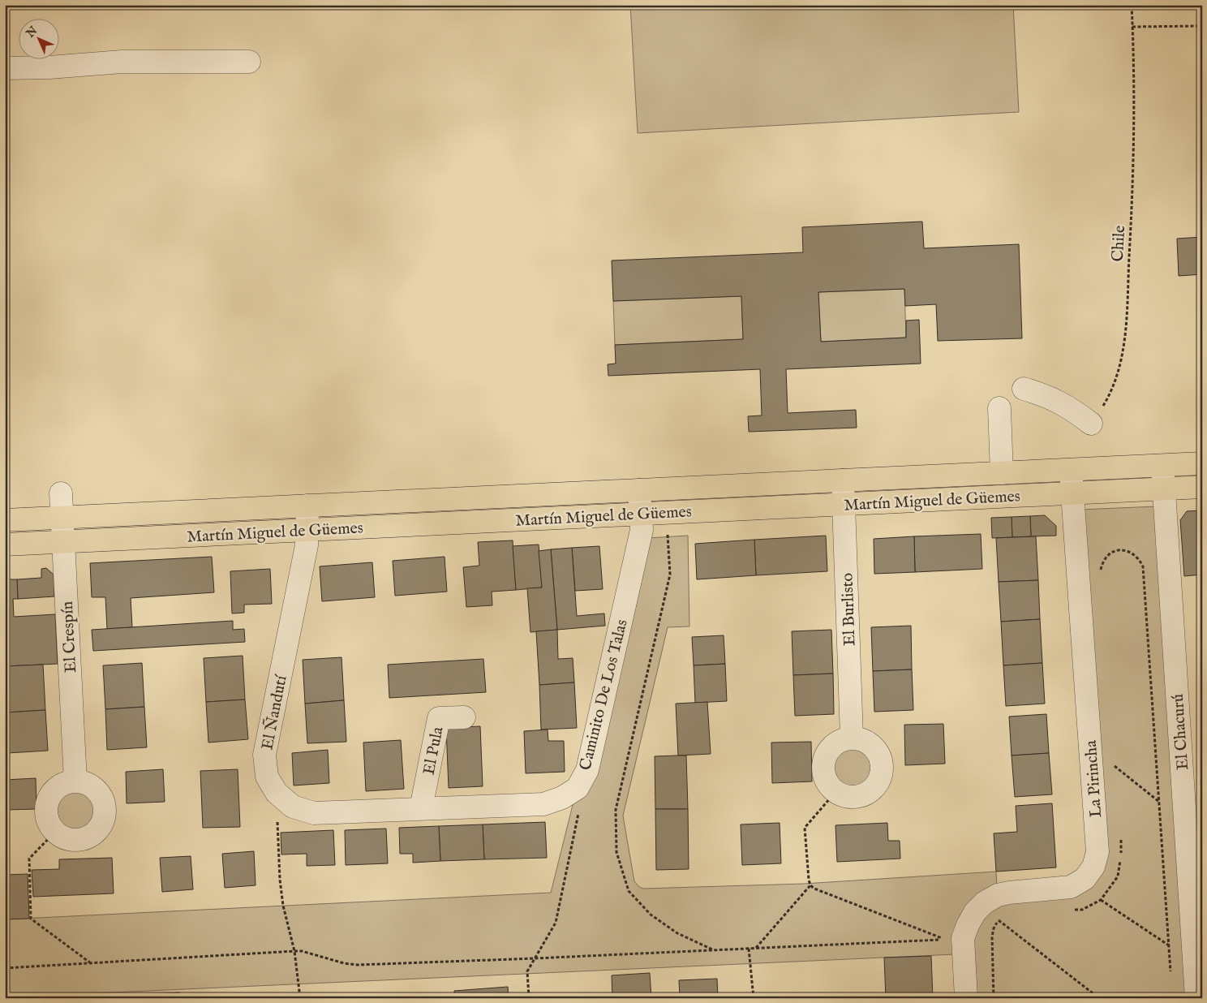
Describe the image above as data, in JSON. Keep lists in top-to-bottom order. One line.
{"streets":{"main road":["Martín Miguel de Güemes"],"street":["El Burlisto","El Crespín","Caminito De Los Talas","El Ñandutí","El Chacurú","El Pula","La Pirincha"],"path":["Chile"]},"crossings":[["Martín Miguel de Güemes","El Burlisto"],["Martín Miguel de Güemes","El Crespín"],["Martín Miguel de Güemes","Caminito De Los Talas"],["Martín Miguel de Güemes","El Ñandutí"],["Martín Miguel de Güemes","El Chacurú"],["Martín Miguel de Güemes","La Pirincha"],["Caminito De Los Talas","El Ñandutí"],["Caminito De Los Talas","El Pula"],["El Ñandutí","El Pula"]],"north":"top left"}
